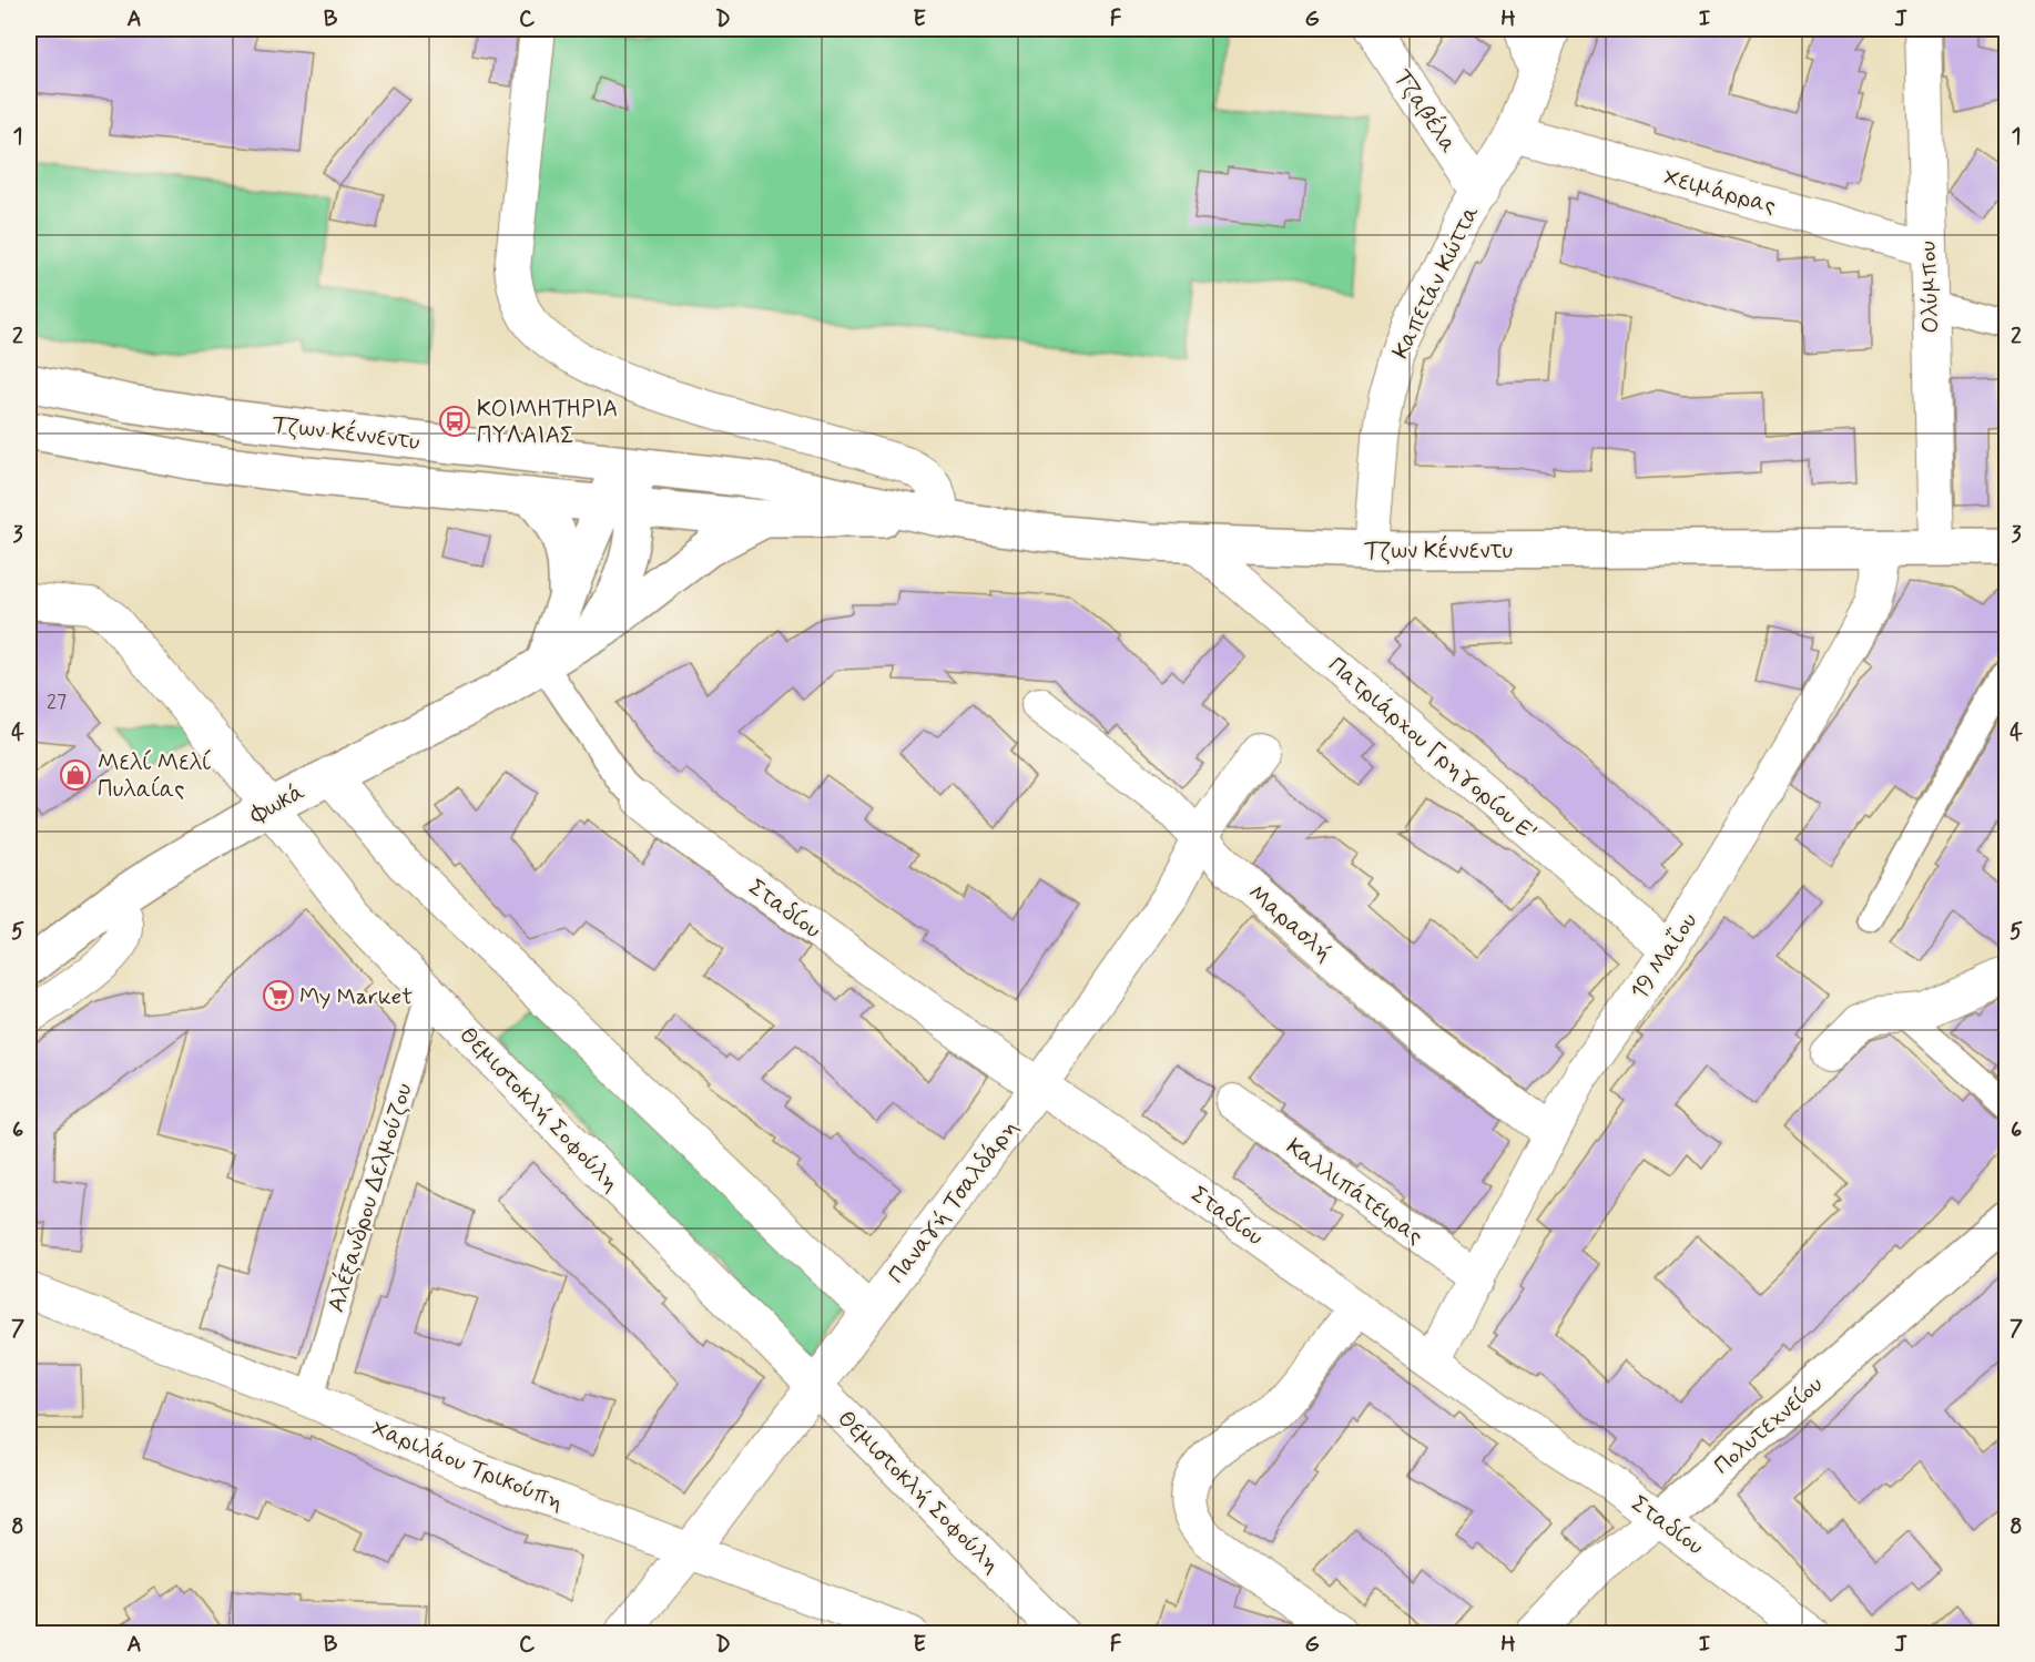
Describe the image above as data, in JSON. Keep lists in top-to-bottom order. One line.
{"streets":{"main road":["Τζων Κέννεντυ","Φωκά","Πολυτεχνείου"],"street":["Τζαβέλα","Χειμάρρας","Καπετάν Κώττα","Ολύμπου","Πατριάρχου Γρηγορίου Ε'","Σταδίου","Μαρασλή","19 Μαΐου","Θεμιστοκλή Σοφούλη","Καλλιπάτειρας","Αλέξανδρου Δελμούζου","Παναγή Τσαλδάρη","Χαριλάου Τρικούπη"]},"crossings":[["Τζαβέλα","Καπετάν Κώττα"],["Χειμάρρας","Καπετάν Κώττα"],["Χειμάρρας","Ολύμπου"],["Καπετάν Κώττα","Τζων Κέννεντυ"],["Ολύμπου","Τζων Κέννεντυ"],["Τζων Κέννεντυ","Πατριάρχου Γρηγορίου Ε'"],["Τζων Κέννεντυ","Φωκά"],["Τζων Κέννεντυ","19 Μαΐου"],["Πατριάρχου Γρηγορίου Ε'","19 Μαΐου"],["Φωκά","Θεμιστοκλή Σοφούλη"],["Σταδίου","19 Μαΐου"],["Σταδίου","Παναγή Τσαλδάρη"],["Σταδίου","Πολυτεχνείου"],["Μαρασλή","19 Μαΐου"],["Μαρασλή","Παναγή Τσαλδάρη"],["19 Μαΐου","Καλλιπάτειρας"],["Θεμιστοκλή Σοφούλη","Αλέξανδρου Δελμούζου"],["Θεμιστοκλή Σοφούλη","Παναγή Τσαλδάρη"],["Αλέξανδρου Δελμούζου","Χαριλάου Τρικούπη"],["Παναγή Τσαλδάρη","Χαριλάου Τρικούπη"]],"places":{"bus stop":["ΚΟΙΜΗΤΗΡΙΑ ΠΥΛΑΙΑΣ"],"shop":["Μελί Μελί Πυλαίας"],"supermarket":["My Market"]},"house_numbers":["27"],"grid":{"columns":["A","B","C","D","E","F","G","H","I","J"],"rows":["1","2","3","4","5","6","7","8"]}}
